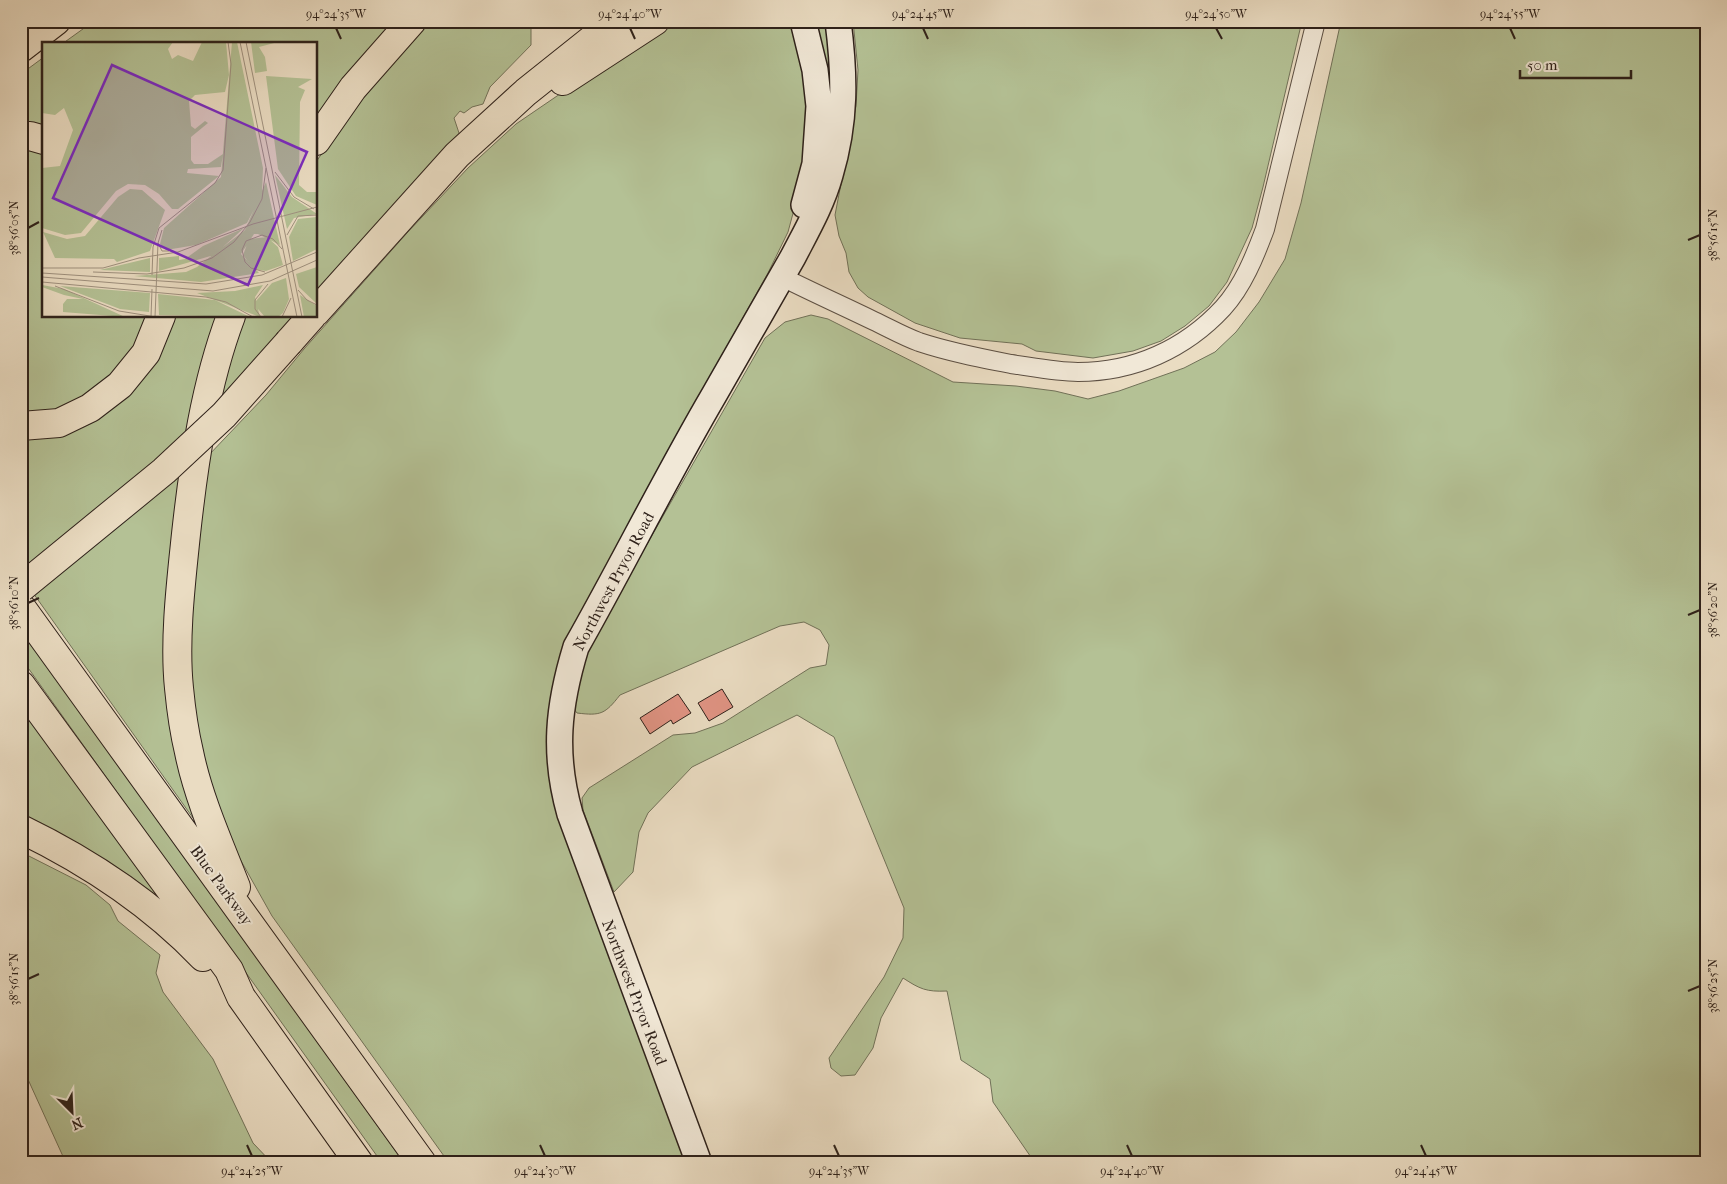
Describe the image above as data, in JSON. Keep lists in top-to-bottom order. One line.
{"streets":{"highway":["Blue Parkway"],"main road":["Northwest Pryor Road"]},"scale_bar":"50 m","north":"bottom right","coordinates":["94°24'35\"W","94°24'40\"W","94°24'45\"W","94°24'50\"W","94°24'55\"W","38°56'05\"N","38°56'15\"N","38°56'10\"N","38°56'20\"N","38°56'25\"N","94°24'25\"W","94°24'30\"W"]}
